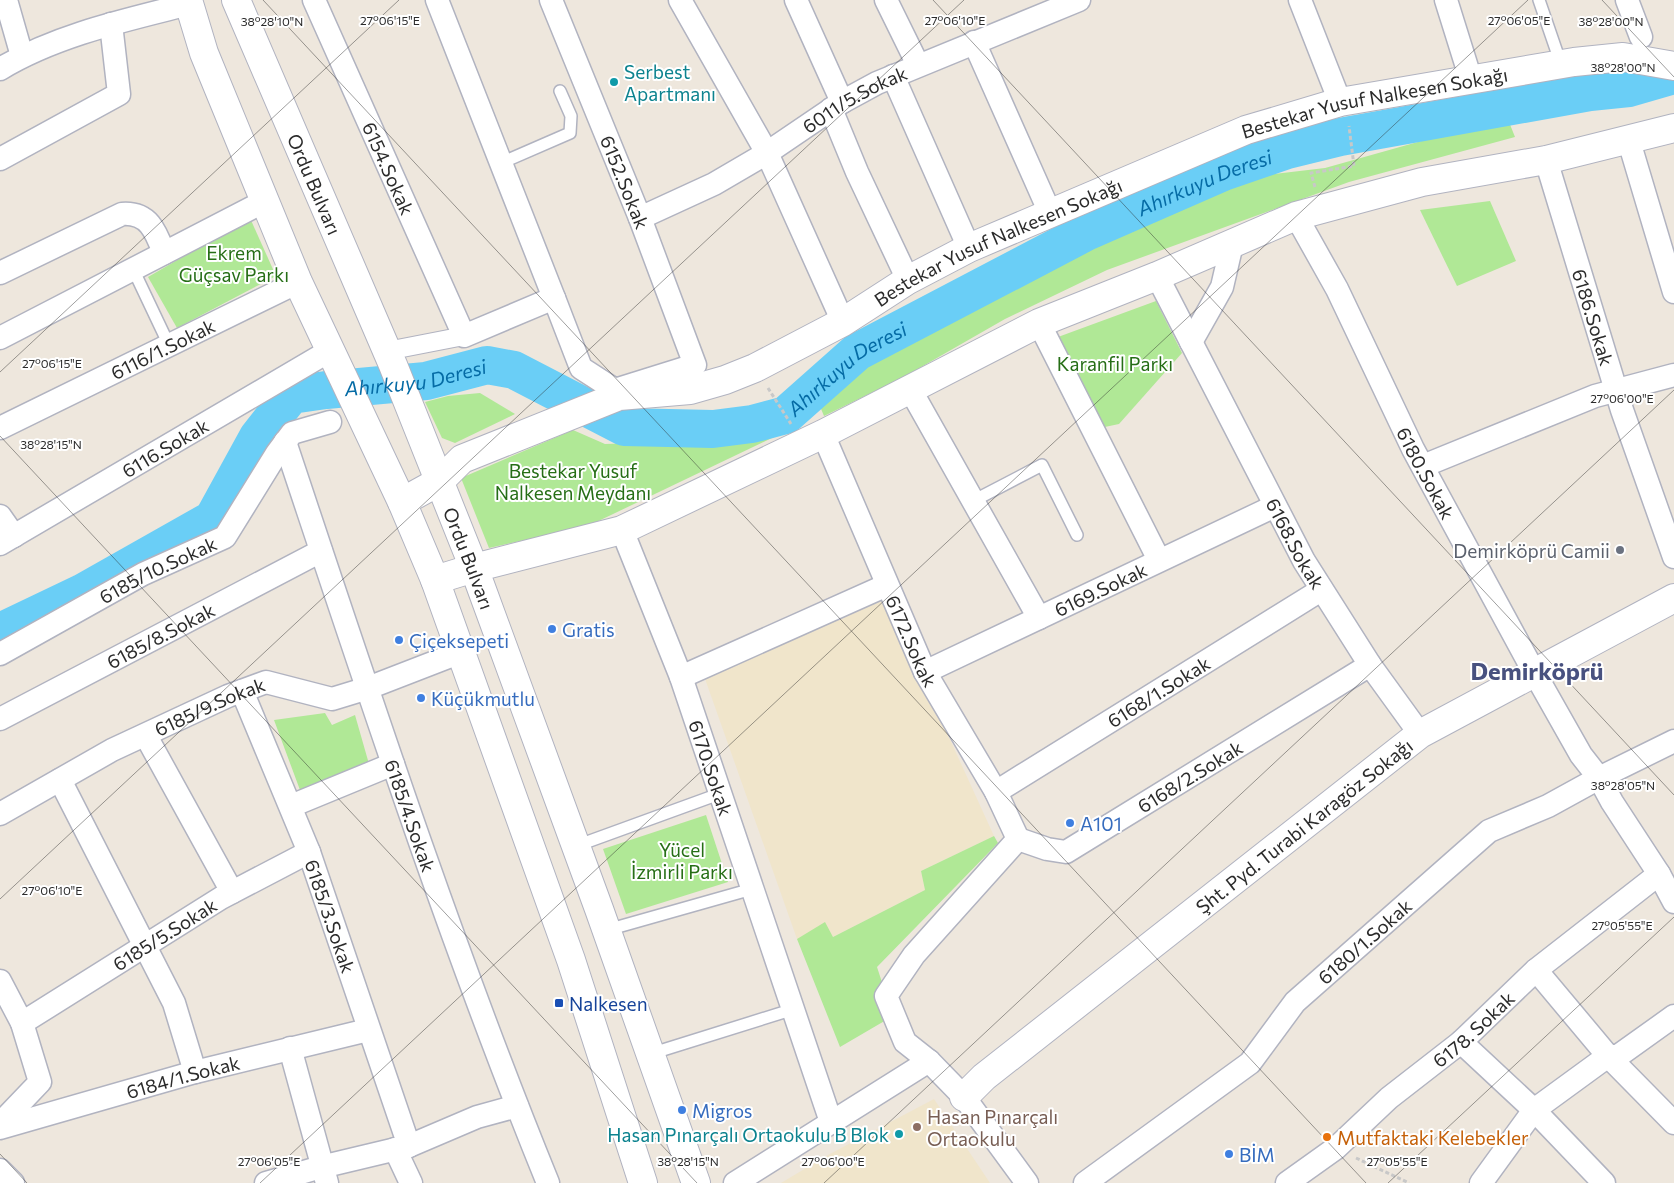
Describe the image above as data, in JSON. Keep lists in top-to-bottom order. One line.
{"streets":{"main road":["Bestekar Yusuf Nalkesen Sokağı","Ordu Bulvarı","Şht. Pyd. Turabi Karagöz Sokağı"],"street":["6011/5.Sokak","6154.Sokak","6152.Sokak","6186.Sokak","6116/1.Sokak","6116.Sokak","6180.Sokak","6168.Sokak","6185/10.Sokak","6169.Sokak","6185/8.Sokak","6172.Sokak","6168/1.Sokak","6185/9.Sokak","6170.Sokak","6168/2.Sokak","6185/4.Sokak","6185/3.Sokak","6185/5.Sokak","6180/1.Sokak","6178. Sokak","6184/1.Sokak"]},"crossings":[["6011/5.Sokak","6152.Sokak"],["Bestekar Yusuf Nalkesen Sokağı","Ordu Bulvarı"],["Ordu Bulvarı","6116/1.Sokak"],["Ordu Bulvarı","6116.Sokak"],["Ordu Bulvarı","6185/9.Sokak"],["6180.Sokak","Şht. Pyd. Turabi Karagöz Sokağı"],["6180.Sokak","6180/1.Sokak"],["6180.Sokak","6178. Sokak"],["6168.Sokak","6169.Sokak"],["6168.Sokak","6168/1.Sokak"],["6168.Sokak","6168/2.Sokak"],["6168.Sokak","Şht. Pyd. Turabi Karagöz Sokağı"],["6185/10.Sokak","6185/4.Sokak"],["6169.Sokak","6172.Sokak"],["6185/8.Sokak","6185/4.Sokak"],["6172.Sokak","6168/1.Sokak"],["6172.Sokak","6168/2.Sokak"],["6185/9.Sokak","6185/4.Sokak"],["6185/9.Sokak","6185/3.Sokak"],["6185/3.Sokak","6185/5.Sokak"],["6185/3.Sokak","6184/1.Sokak"]],"districts":["Demirköprü"],"water":["Ahırkuyu Deresi"],"parks":["Ekrem Güçsav Parkı","Karanfil Parkı","Bestekar Yusuf Nalkesen Meydanı","Yücel İzmirli Parkı"],"places":{"other":["Serbest Apartmanı","Demirköprü Camii","Gratis","Çiçeksepeti","Küçükmutlu","A101","Migros","Hasan Pınarçalı Ortaokulu","Hasan Pınarçalı Ortaokulu B Blok","Mutfaktaki Kelebekler","BİM"],"transit":["Nalkesen"]},"coordinates":["27°06'15\"E","27°06'10\"E","27°06'05\"E","38°28'00\"N","38°28'10\"N","27°06'00\"E","38°28'15\"N","38°28'05\"N","27°05'55\"E"]}
